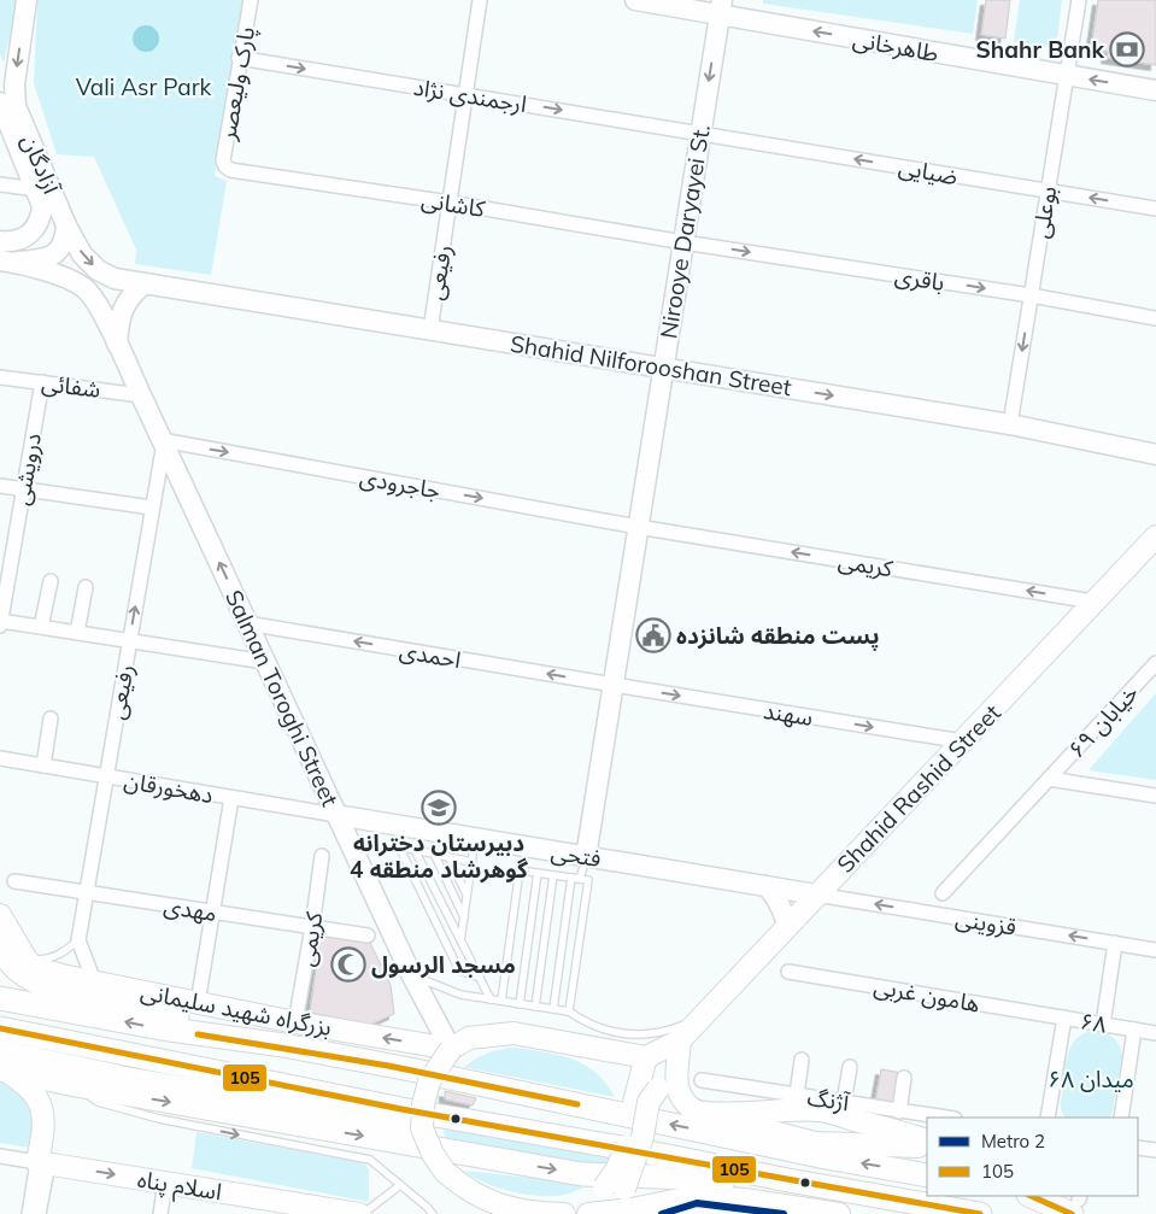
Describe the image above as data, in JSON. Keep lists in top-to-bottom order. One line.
{"streets":{"main road":["طاهرخانی","آزادگان","Nirooye Daryayei St.","Shahid Nilforooshan Street","Salman Toroghi Street","Shahid Rashid Street","فتحی","بزرگراه شهید سلیمانی","اسلام پناه"],"street":["پارک ولیعصر","ارجمندی نژاد","ضیایی","کاشانی","بوعلی","رفیعی","باقری","شفائی","درویشی","جاجرودی","کریمی","احمدی","سهند","خیابان ۶۹","دهخورقان","مهدی","قزوینی","هامون غربی","۶۸","آژنگ"]},"crossings":[["طاهرخانی","بوعلی"],["طاهرخانی","Nirooye Daryayei St."],["پارک ولیعصر","ارجمندی نژاد"],["پارک ولیعصر","کاشانی"],["ارجمندی نژاد","ضیایی"],["ارجمندی نژاد","Nirooye Daryayei St."],["ارجمندی نژاد","رفیعی"],["آزادگان","Shahid Nilforooshan Street"],["ضیایی","بوعلی"],["ضیایی","Nirooye Daryayei St."],["کاشانی","Nirooye Daryayei St."],["کاشانی","رفیعی"],["کاشانی","باقری"],["بوعلی","باقری"],["بوعلی","Shahid Nilforooshan Street"],["Nirooye Daryayei St.","باقری"],["Nirooye Daryayei St.","Shahid Nilforooshan Street"],["Nirooye Daryayei St.","جاجرودی"],["Nirooye Daryayei St.","کریمی"],["Nirooye Daryayei St.","احمدی"],["Nirooye Daryayei St.","سهند"],["Nirooye Daryayei St.","فتحی"],["رفیعی","Shahid Nilforooshan Street"],["رفیعی","جاجرودی"],["رفیعی","Salman Toroghi Street"],["رفیعی","دهخورقان"],["رفیعی","مهدی"],["شفائی","درویشی"],["شفائی","Salman Toroghi Street"],["جاجرودی","کریمی"],["جاجرودی","Salman Toroghi Street"],["کریمی","Shahid Rashid Street"],["کریمی","مهدی"],["کریمی","بزرگراه شهید سلیمانی"],["احمدی","Salman Toroghi Street"],["احمدی","سهند"],["Salman Toroghi Street","دهخورقان"],["Salman Toroghi Street","فتحی"],["Salman Toroghi Street","بزرگراه شهید سلیمانی"],["سهند","Shahid Rashid Street"],["دهخورقان","فتحی"],["Shahid Rashid Street","فتحی"],["Shahid Rashid Street","قزوینی"],["فتحی","قزوینی"],["هامون غربی","۶۸"]],"one_way":["طاهرخانی","ارجمندی نژاد","آزادگان","ضیایی","باقری","جاجرودی","کریمی","احمدی","سهند","قزوینی"],"parks":["Vali Asr Park","میدان ۶۸"],"places":{"bank":["Shahr Bank"],"public building":["پست منطقه شانزده"],"school or university":["دبیرستان دخترانه گوهرشاد منطقه 4"],"mosque":["مسجد الرسول"]},"lines":["transit line 105","metro line 2"],"legend":["Metro 2","105"]}
